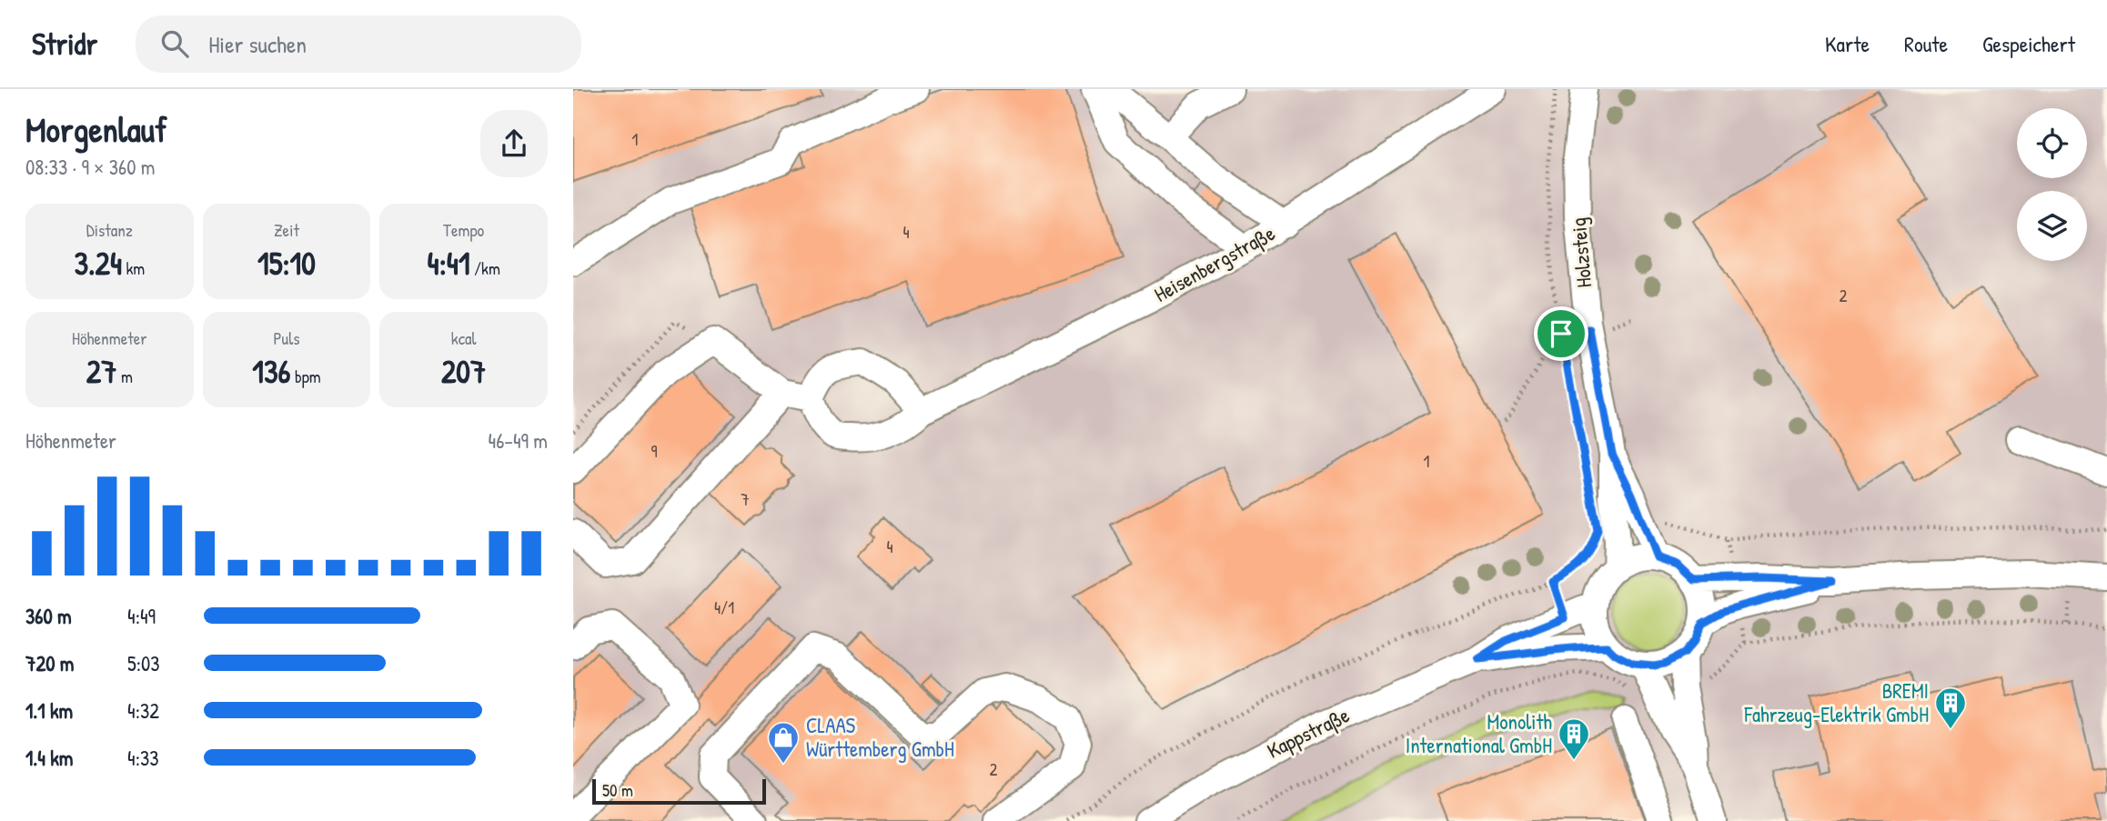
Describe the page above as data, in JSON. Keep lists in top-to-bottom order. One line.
{"streets":{"street":["Holzsteig","Heisenbergstraße","Kappstraße"]},"crossings":[["Holzsteig","Kappstraße"]],"places":{"building":["BREMI Fahrzeug-Elektrik GmbH","Monolith International GmbH"],"shop":["CLAAS Württemberg GmbH"]},"house_numbers":["1","4","2","9","1","7","4","4/1","2"],"scale_bar":"50 m","page":{"header":"Stridr","search":"Hier suchen","nav":["Karte","Route","Gespeichert"],"heading":["Morgenlauf","08:33 · 9 × 360 m"],"stats":[["Distanz","3.24 km"],["Zeit","15:10"],["Tempo","4:41 /km"],["Höhenmeter","27 m"],["Puls","136 bpm"],["kcal","207"]],"chart":["Höhenmeter","46–49 m"],"list":[{"name":"360 m","note":"4:49"},{"name":"720 m","note":"5:03"},{"name":"1.1 km","note":"4:32"},{"name":"1.4 km","note":"4:33"}],"scale":"50 m"}}
